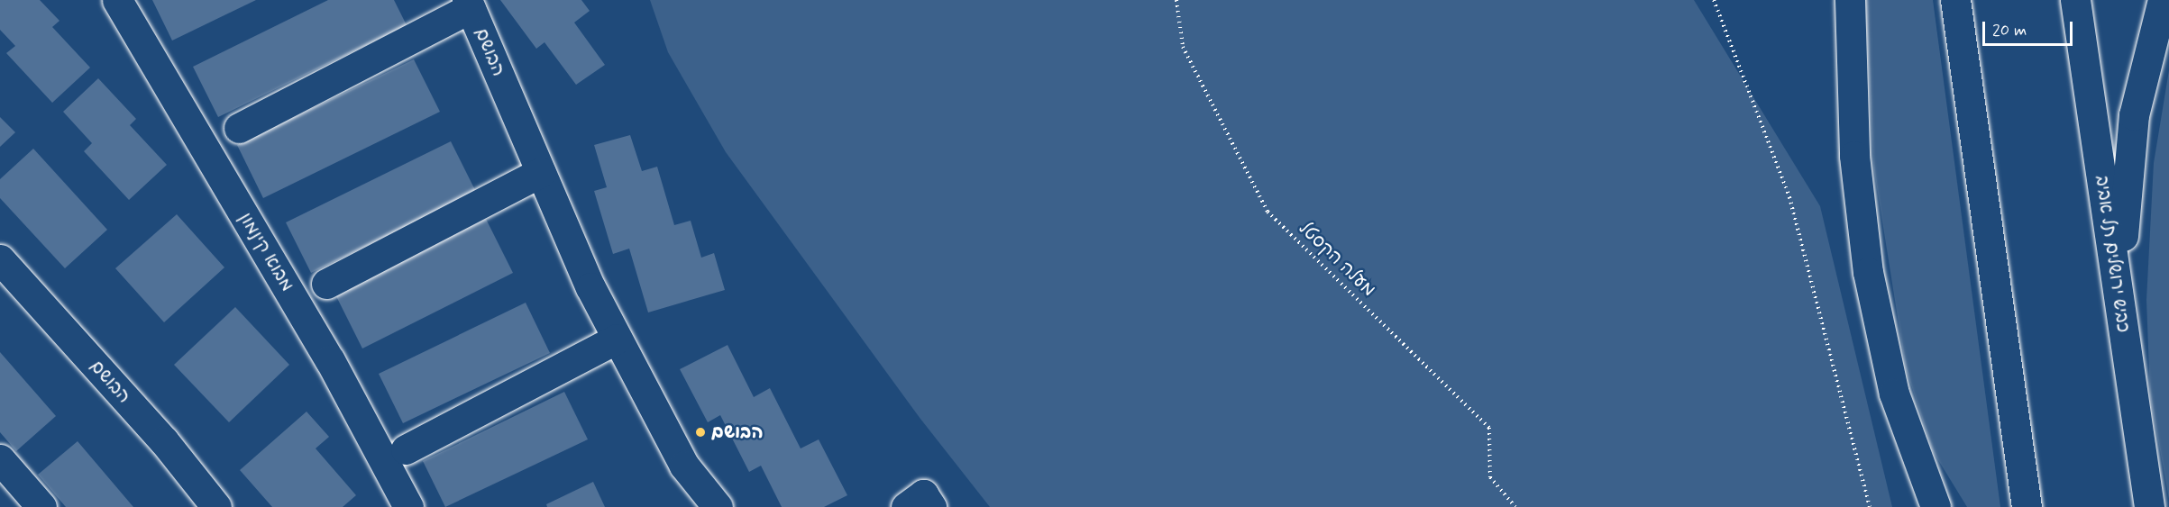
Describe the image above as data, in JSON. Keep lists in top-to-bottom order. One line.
{"streets":{"main road":["הבושם","מבוא קינמון","כביש ירושלים תל אביב"],"path":["מעלה הקסטל"]},"places":["הבושם"],"scale_bar":"20 m"}
